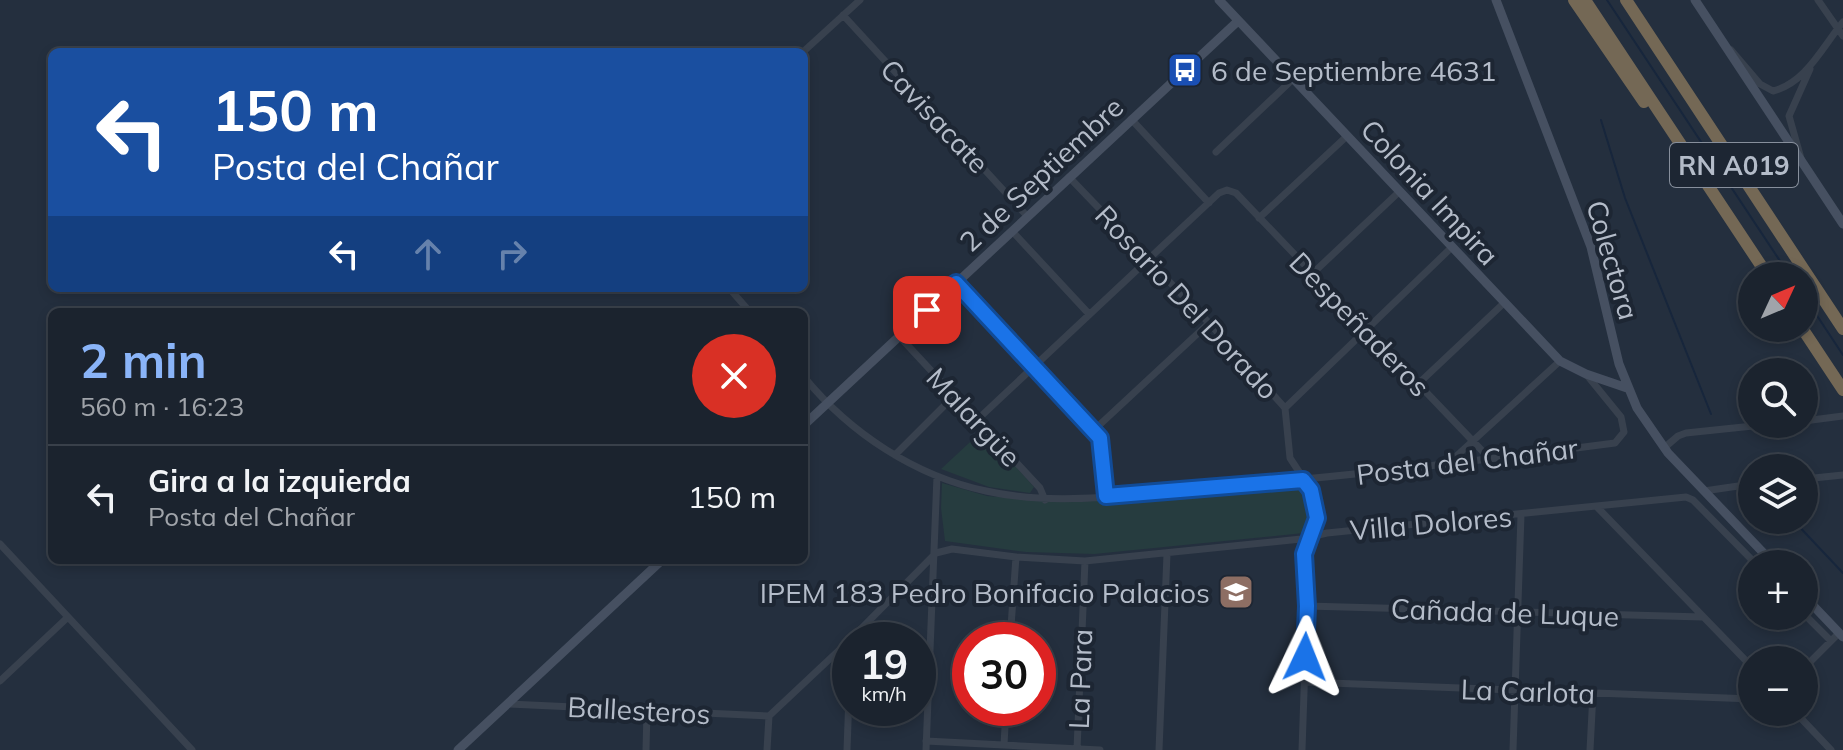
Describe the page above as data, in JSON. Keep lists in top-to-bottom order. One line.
{"streets":{"highway":["RN A019"],"street":["Cavisacate","2 de Septiembre","Colonia Impira","Colectora","Rosario Del Dorado","Despeñaderos","Malargüe","Posta del Chañar","Villa Dolores","Cañada de Luque","La Para","La Carlota","Ballesteros"]},"crossings":[["Cavisacate","2 de Septiembre"],["2 de Septiembre","Colonia Impira"],["2 de Septiembre","Rosario Del Dorado"],["2 de Septiembre","Malargüe"],["2 de Septiembre","Posta del Chañar"],["Colonia Impira","Colectora"],["Colonia Impira","Posta del Chañar"],["Rosario Del Dorado","Posta del Chañar"],["Rosario Del Dorado","Villa Dolores"],["Rosario Del Dorado","Cañada de Luque"],["Rosario Del Dorado","La Carlota"],["Despeñaderos","Posta del Chañar"],["Malargüe","Posta del Chañar"],["Villa Dolores","La Para"]],"places":{"bus stop":["6 de Septiembre 4631"],"school or university":["IPEM 183 Pedro Bonifacio Palacios"]},"north":"top right","page":{"turn":["150 m","Posta del Chañar"],"map_buttons":["+","−"],"heading":["2 min","560 m · 16:23"],"list":[{"name":"Gira a la izquierda","note":"Posta del Chañar","value":"150 m"}],"speed":"19 km/h","limit":"30"}}
